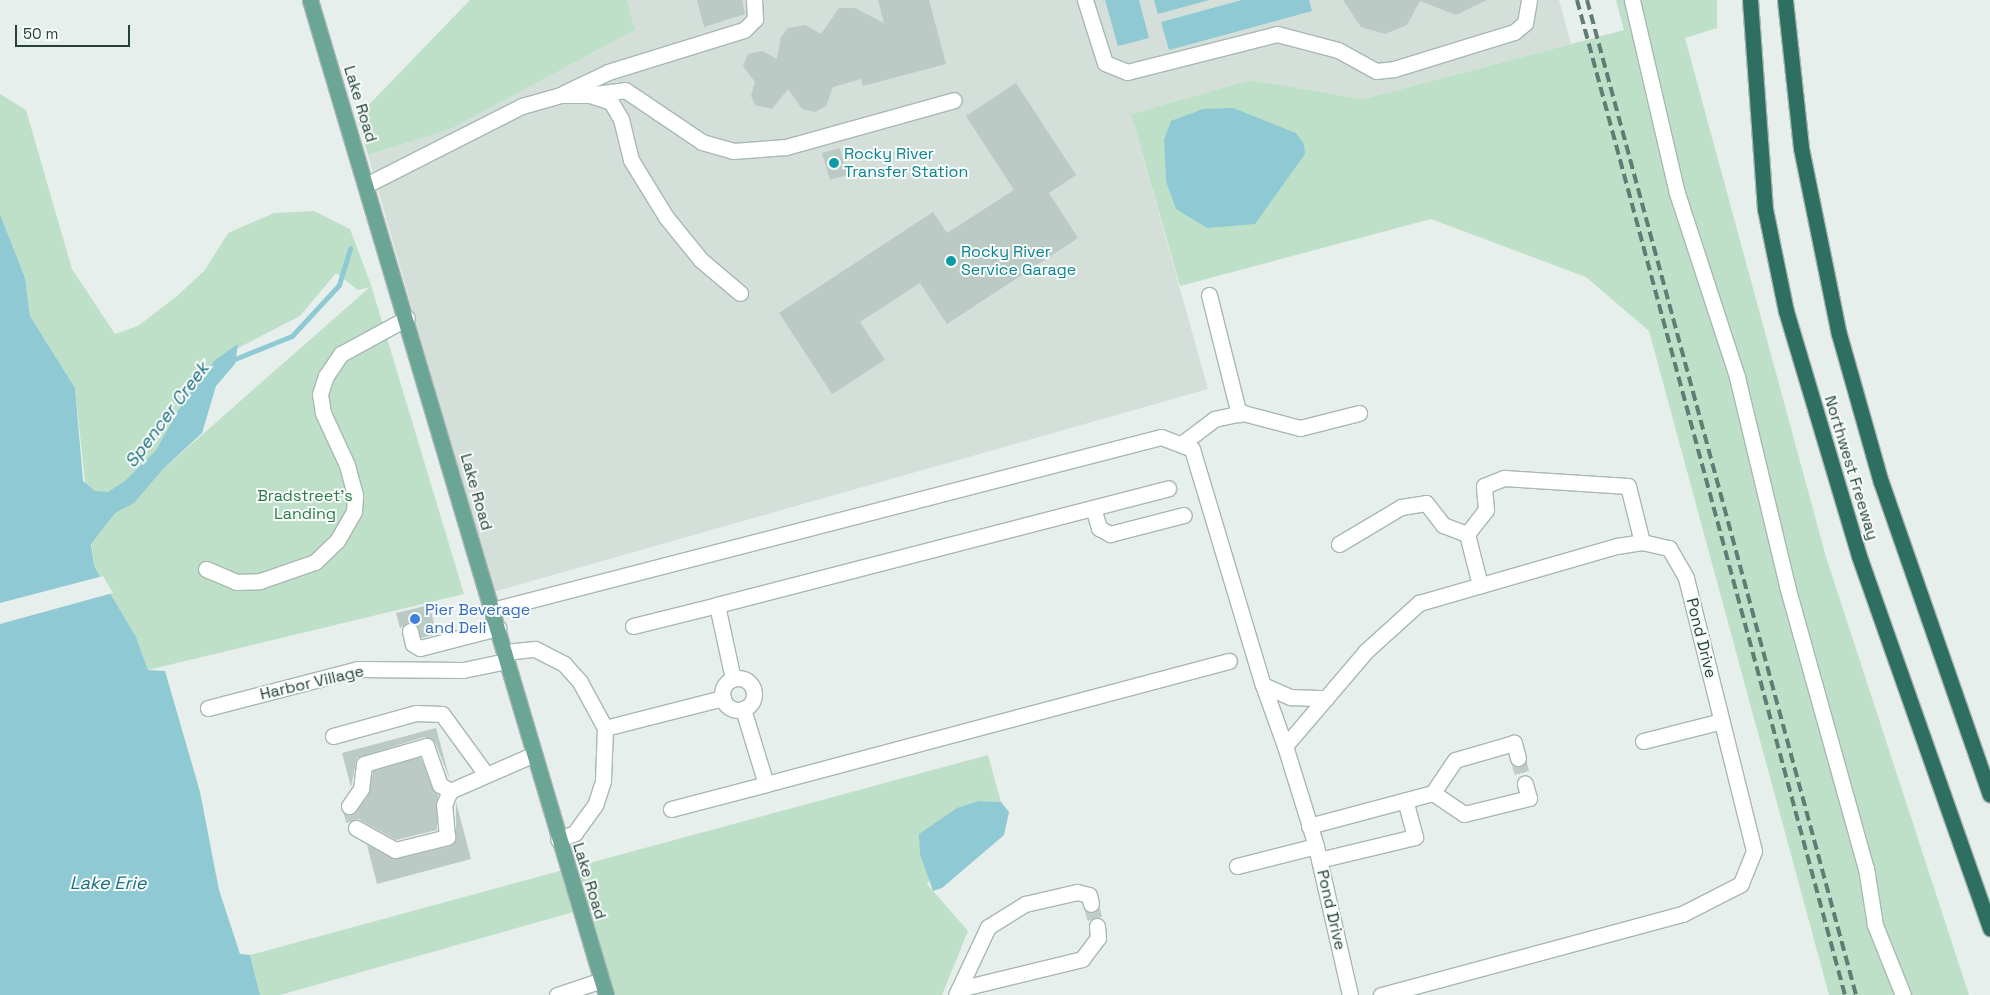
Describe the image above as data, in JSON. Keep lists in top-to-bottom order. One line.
{"streets":{"highway":["Northwest Freeway"],"main road":["Lake Road"],"street":["Pond Drive","Harbor Village"]},"crossings":[["Lake Road","Harbor Village"]],"water":["Spencer Creek","Lake Erie"],"parks":["Bradstreet's Landing"],"places":["Rocky River Transfer Station","Rocky River Service Garage","Pier Beverage and Deli"],"scale_bar":"50 m"}
